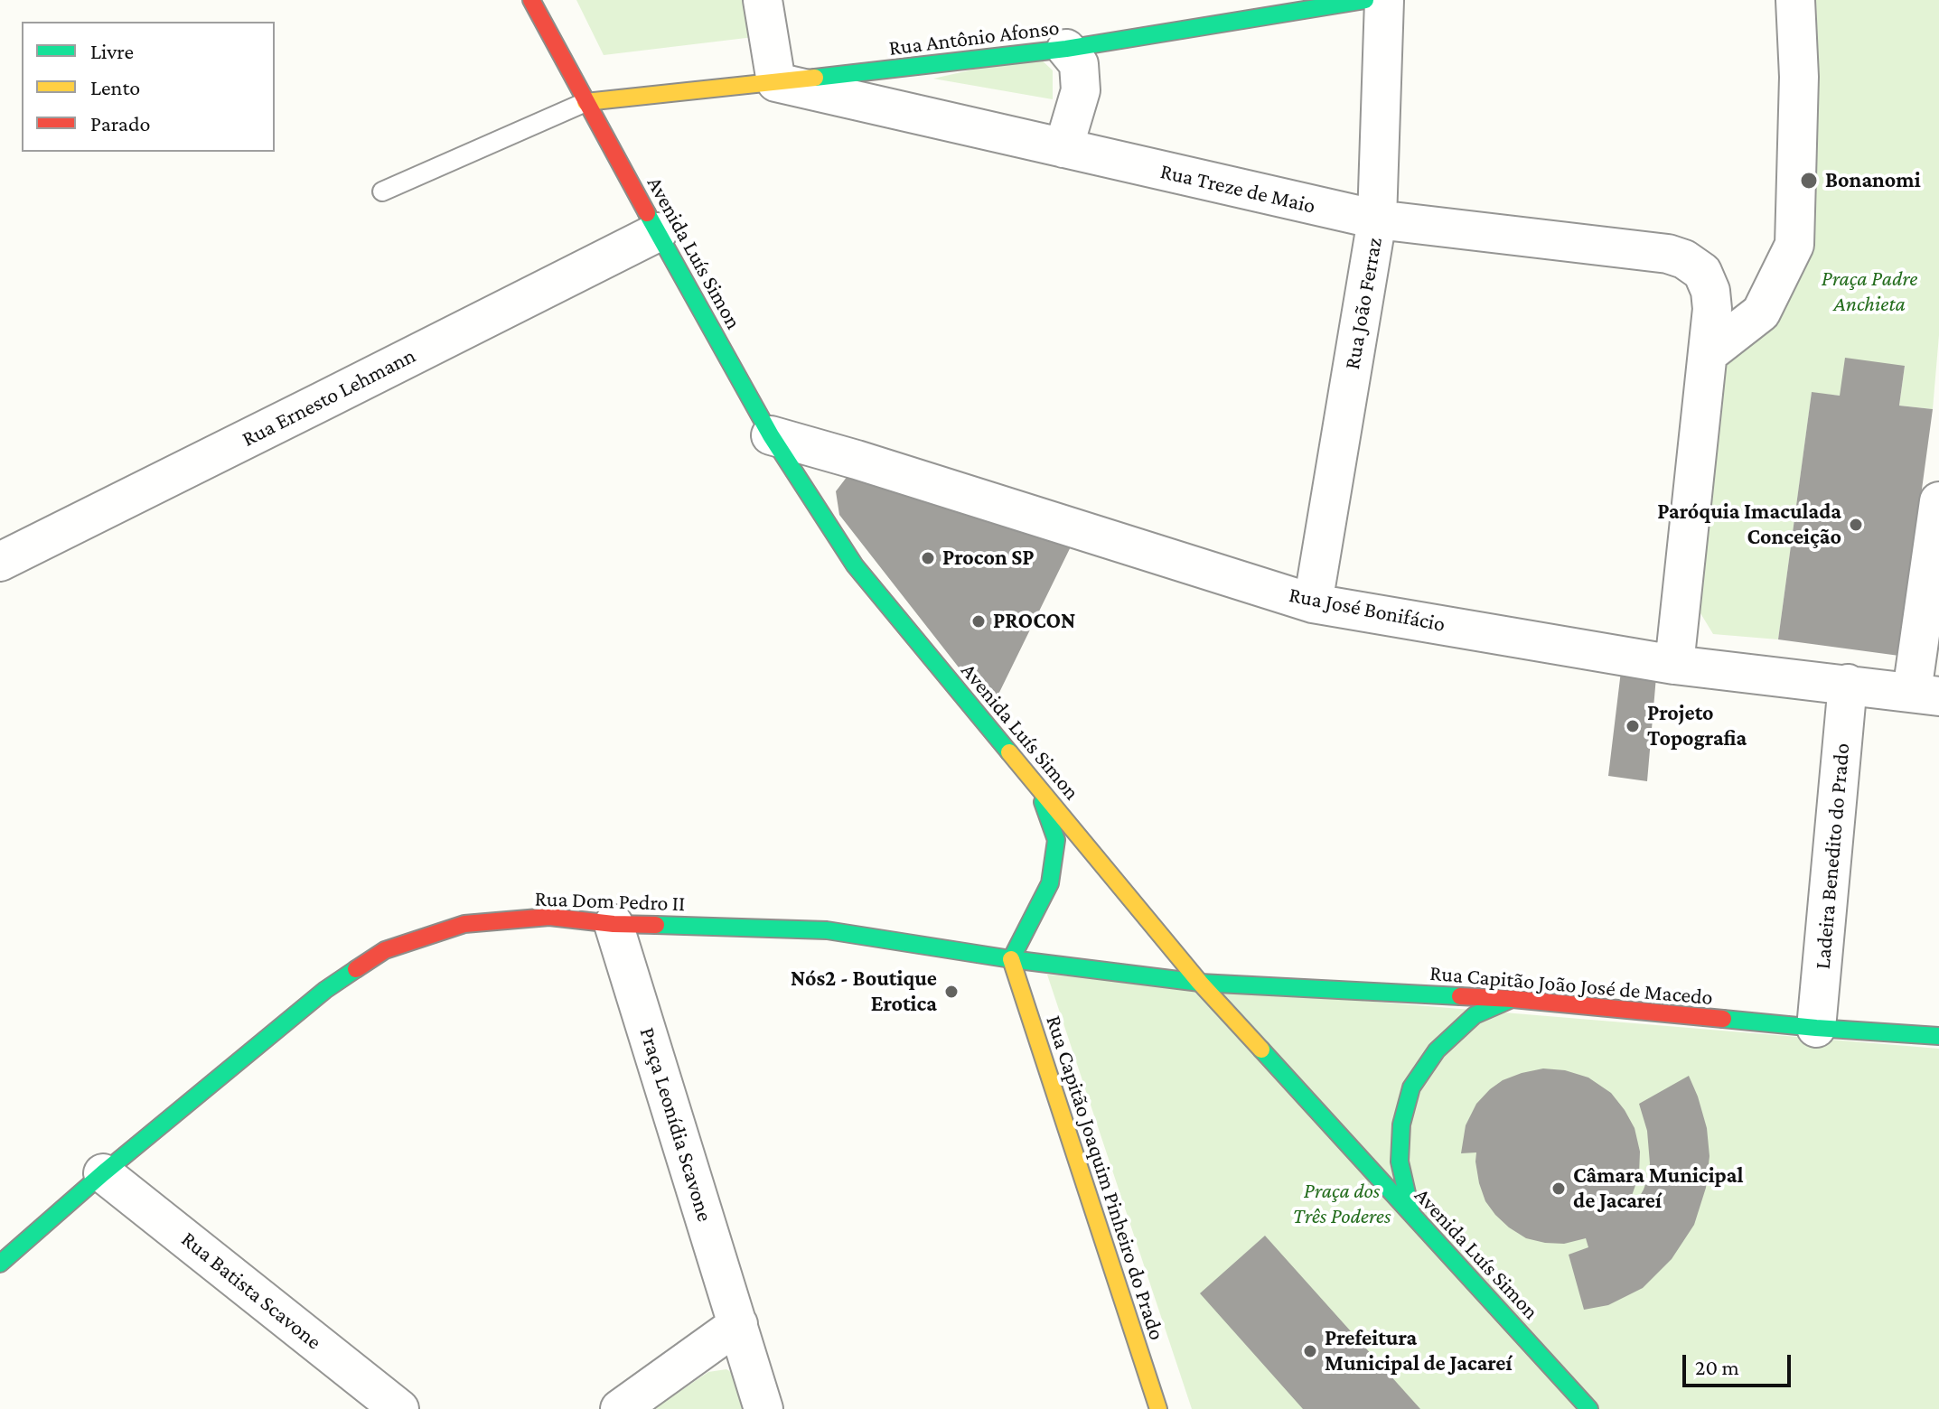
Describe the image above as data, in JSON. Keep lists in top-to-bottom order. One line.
{"streets":{"main road":["Rua Antônio Afonso","Avenida Luís Simon","Rua Dom Pedro II","Rua Capitão João José de Macedo","Rua Capitão Joaquim Pinheiro do Prado"],"street":["Rua Treze de Maio","Rua João Ferraz","Rua Ernesto Lehmann","Rua José Bonifácio","Ladeira Benedito do Prado","Praça Leonídia Scavone","Rua Batista Scavone"]},"crossings":[["Rua Antônio Afonso","Rua Treze de Maio"],["Rua Antônio Afonso","Avenida Luís Simon"],["Rua Antônio Afonso","Rua João Ferraz"],["Rua Treze de Maio","Rua João Ferraz"],["Avenida Luís Simon","Rua Ernesto Lehmann"],["Avenida Luís Simon","Rua José Bonifácio"],["Avenida Luís Simon","Rua Dom Pedro II"],["Avenida Luís Simon","Rua Capitão João José de Macedo"],["Rua João Ferraz","Rua José Bonifácio"],["Rua José Bonifácio","Ladeira Benedito do Prado"],["Ladeira Benedito do Prado","Rua Capitão João José de Macedo"],["Rua Dom Pedro II","Rua Capitão João José de Macedo"],["Rua Dom Pedro II","Praça Leonídia Scavone"],["Rua Dom Pedro II","Rua Capitão Joaquim Pinheiro do Prado"],["Rua Dom Pedro II","Rua Batista Scavone"]],"parks":["Praça Padre Anchieta","Praça dos Três Poderes"],"places":["Bonanomi","Paróquia Imaculada Conceição","Procon SP","PROCON","Projeto Topografia","Nós2 - Boutique Erotica","Câmara Municipal de Jacareí","Prefeitura Municipal de Jacareí"],"legend":["Livre","Lento","Parado"],"scale_bar":"20 m"}
